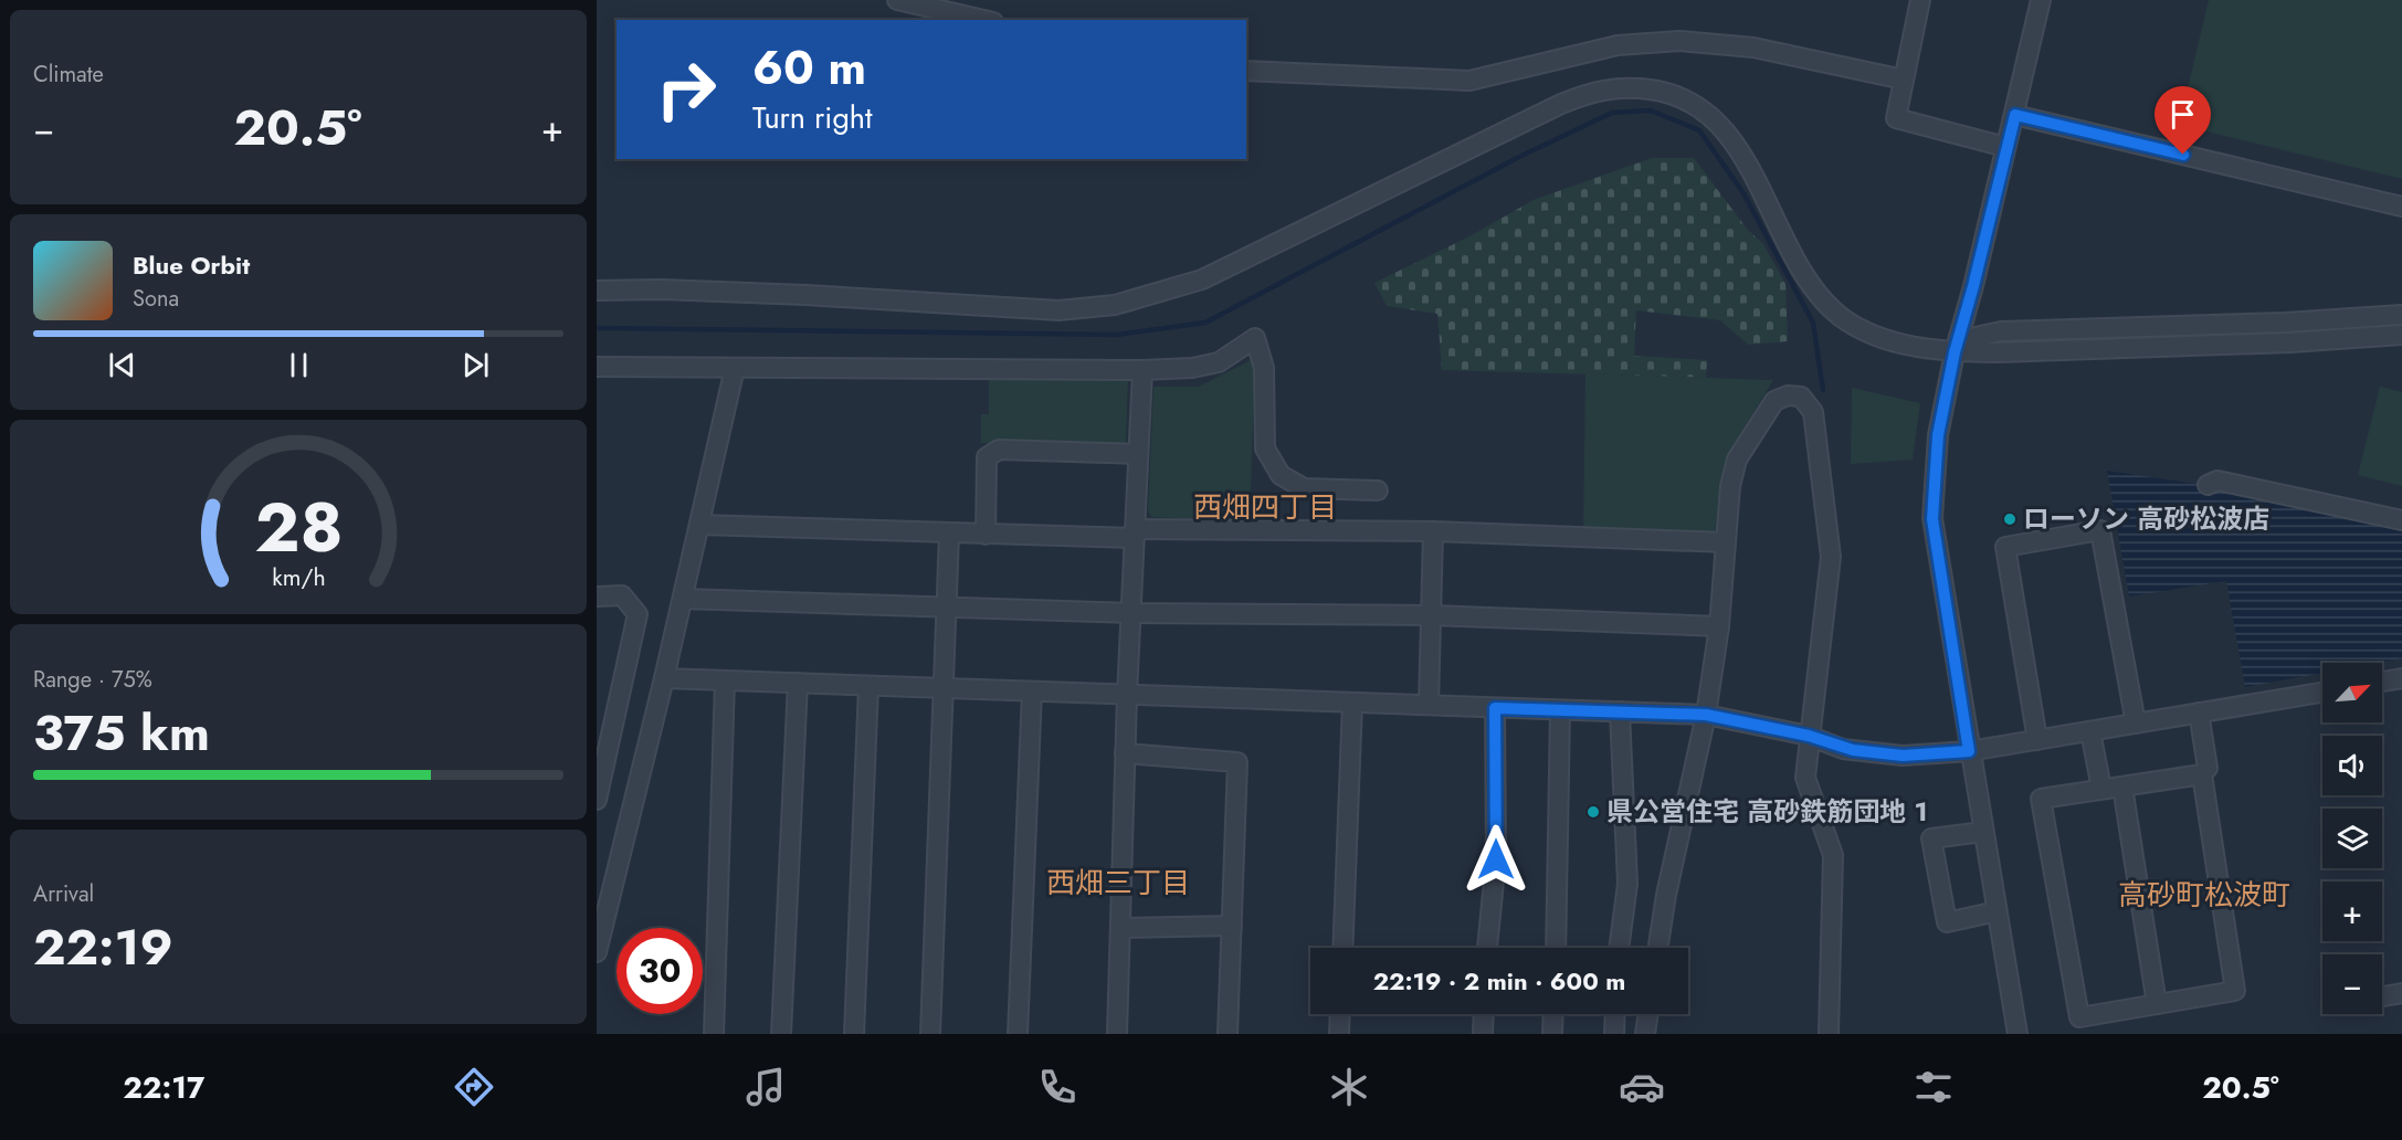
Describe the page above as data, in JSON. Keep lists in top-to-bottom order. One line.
{"districts":["西畑四丁目","西畑三丁目","高砂町松波町"],"places":["ローソン 高砂松波店","県公営住宅 高砂鉄筋団地 1"],"north":"top right","page":{"tile":["Climate",["Range · 75%","375 km"],["Arrival","22:19"]],"turn":["60 m","Turn right"],"heat":["−","20.5°","+"],"song":["Blue Orbit","Sona"],"map_buttons":["+","−"],"limit":"30","trip":"22:19 · 2 min · 600 m","tabs":["22:17","20.5°"],"gauge":["28","km/h"]}}
